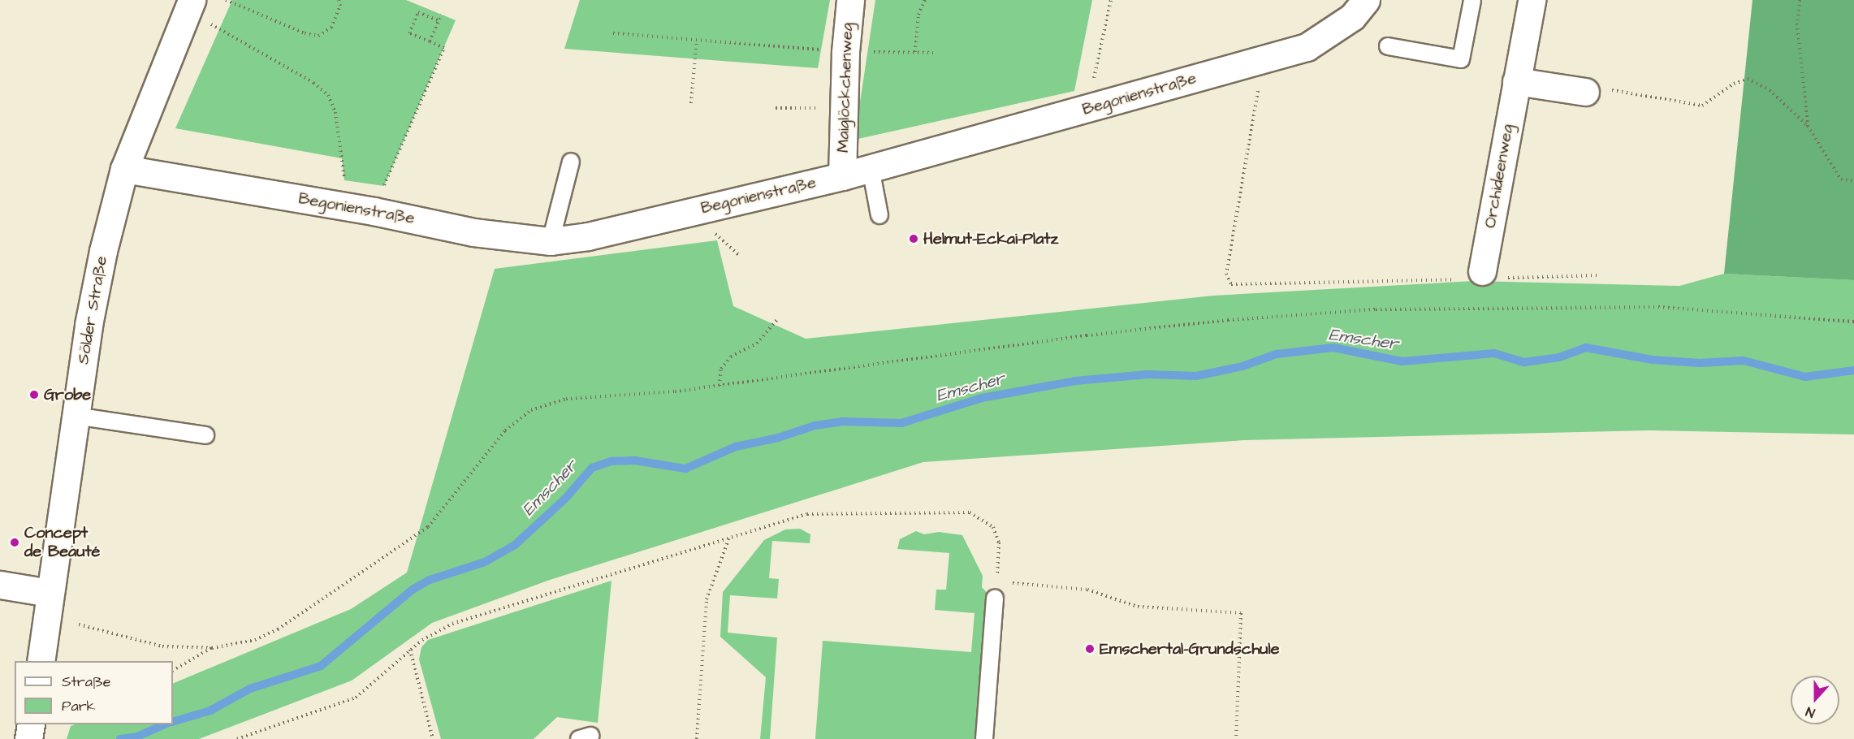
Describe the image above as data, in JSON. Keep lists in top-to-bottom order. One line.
{"streets":{"street":["Maiglöckchenweg","Begonienstraße","Orchideenweg","Sölder Straße"]},"crossings":[["Maiglöckchenweg","Begonienstraße"],["Begonienstraße","Sölder Straße"]],"water":["Emscher"],"places":["Helmut-Eckai-Platz","Grobe","Concept de Beauté","Emschertal-Grundschule"],"legend":["Straße","Park"],"north":"bottom"}
